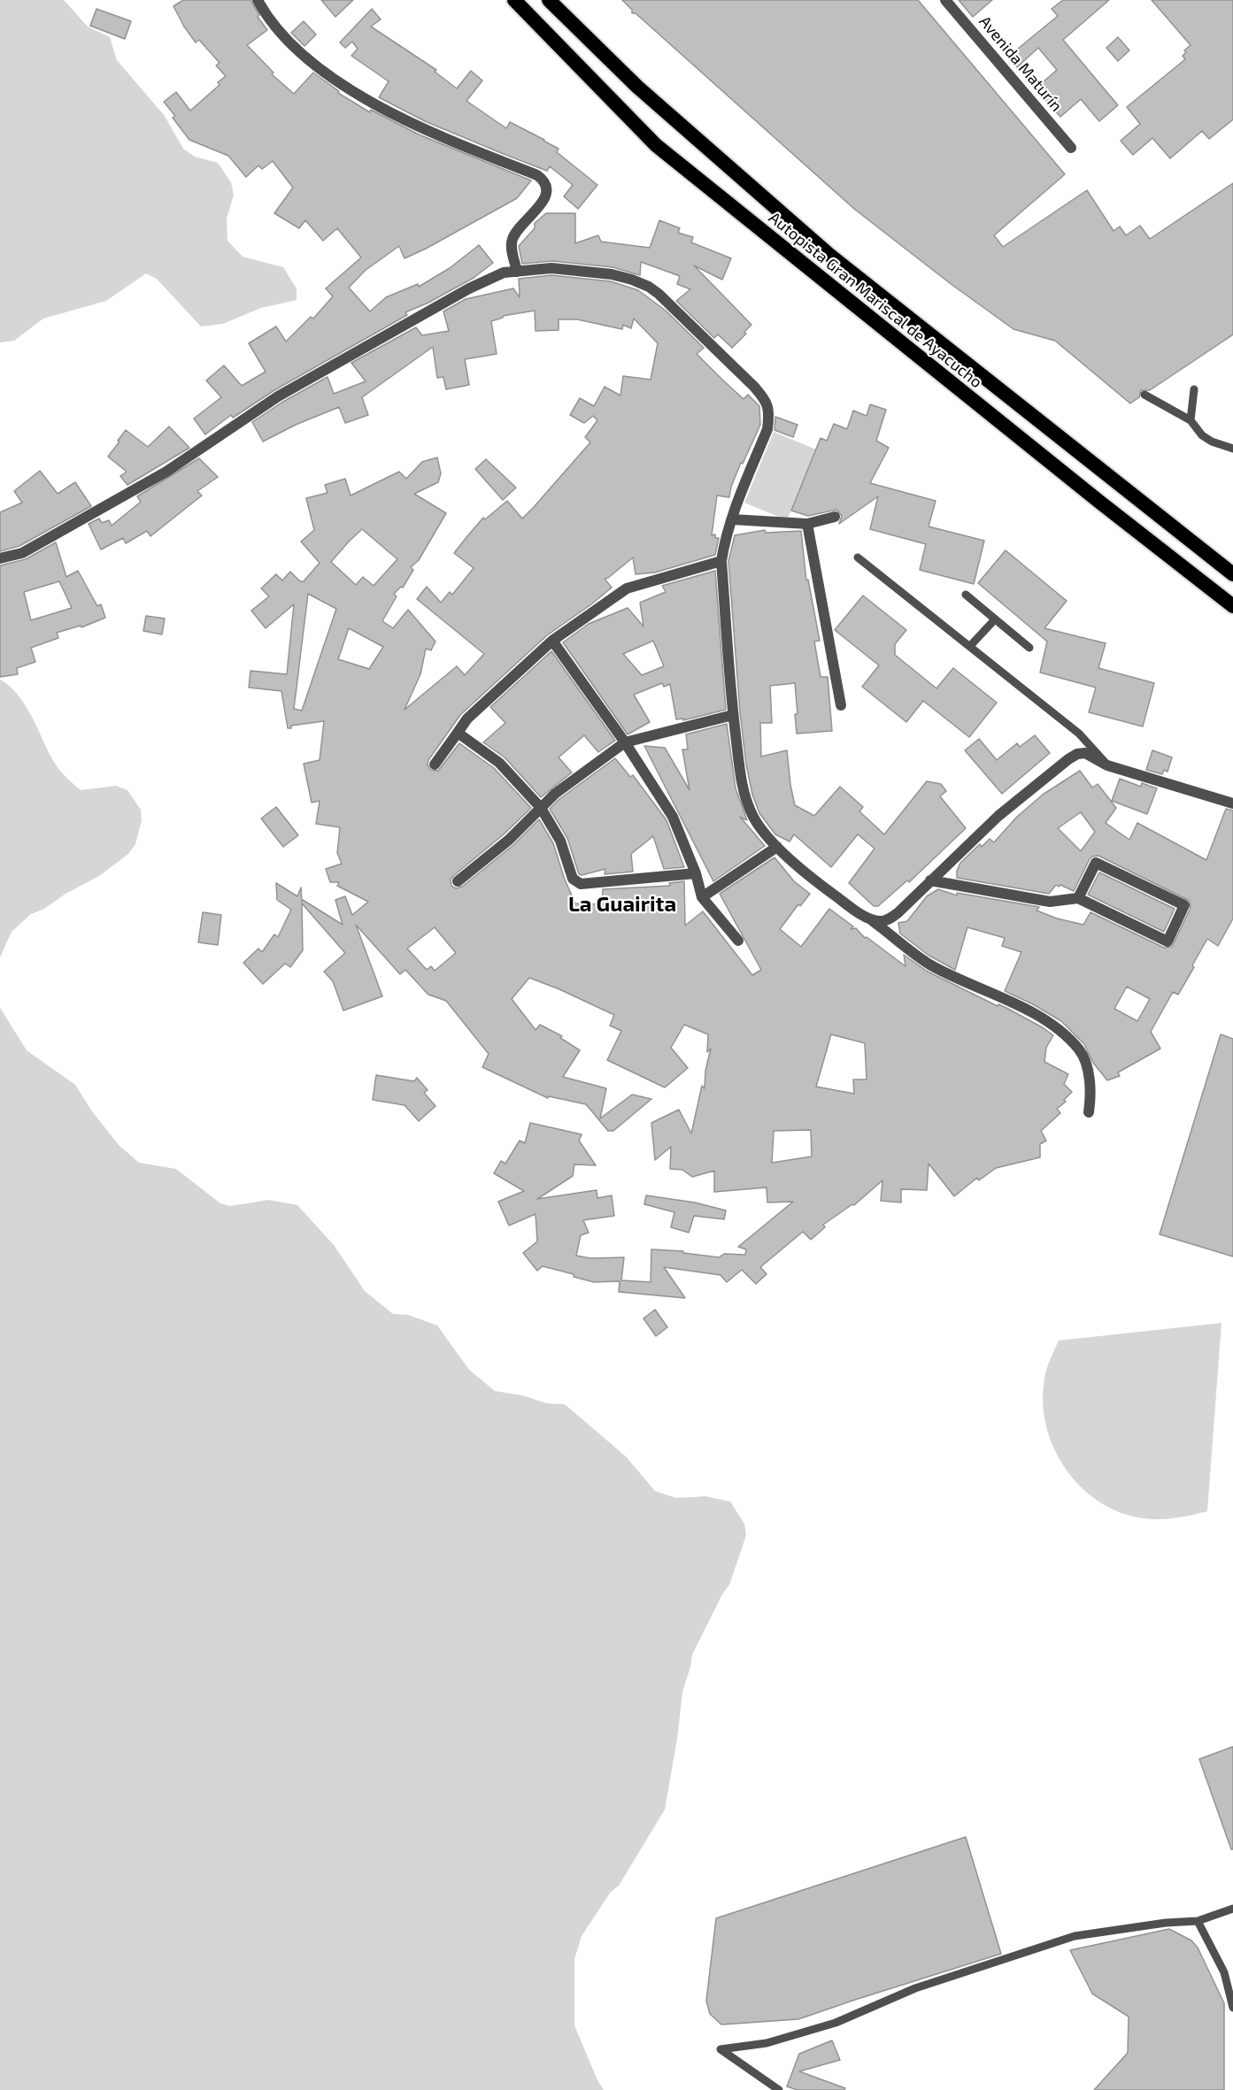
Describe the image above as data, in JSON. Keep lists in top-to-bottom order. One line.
{"streets":{"highway":["Autopista Gran Mariscal de Ayacucho"],"street":["Avenida Maturín"]},"districts":["La Guairita"]}
